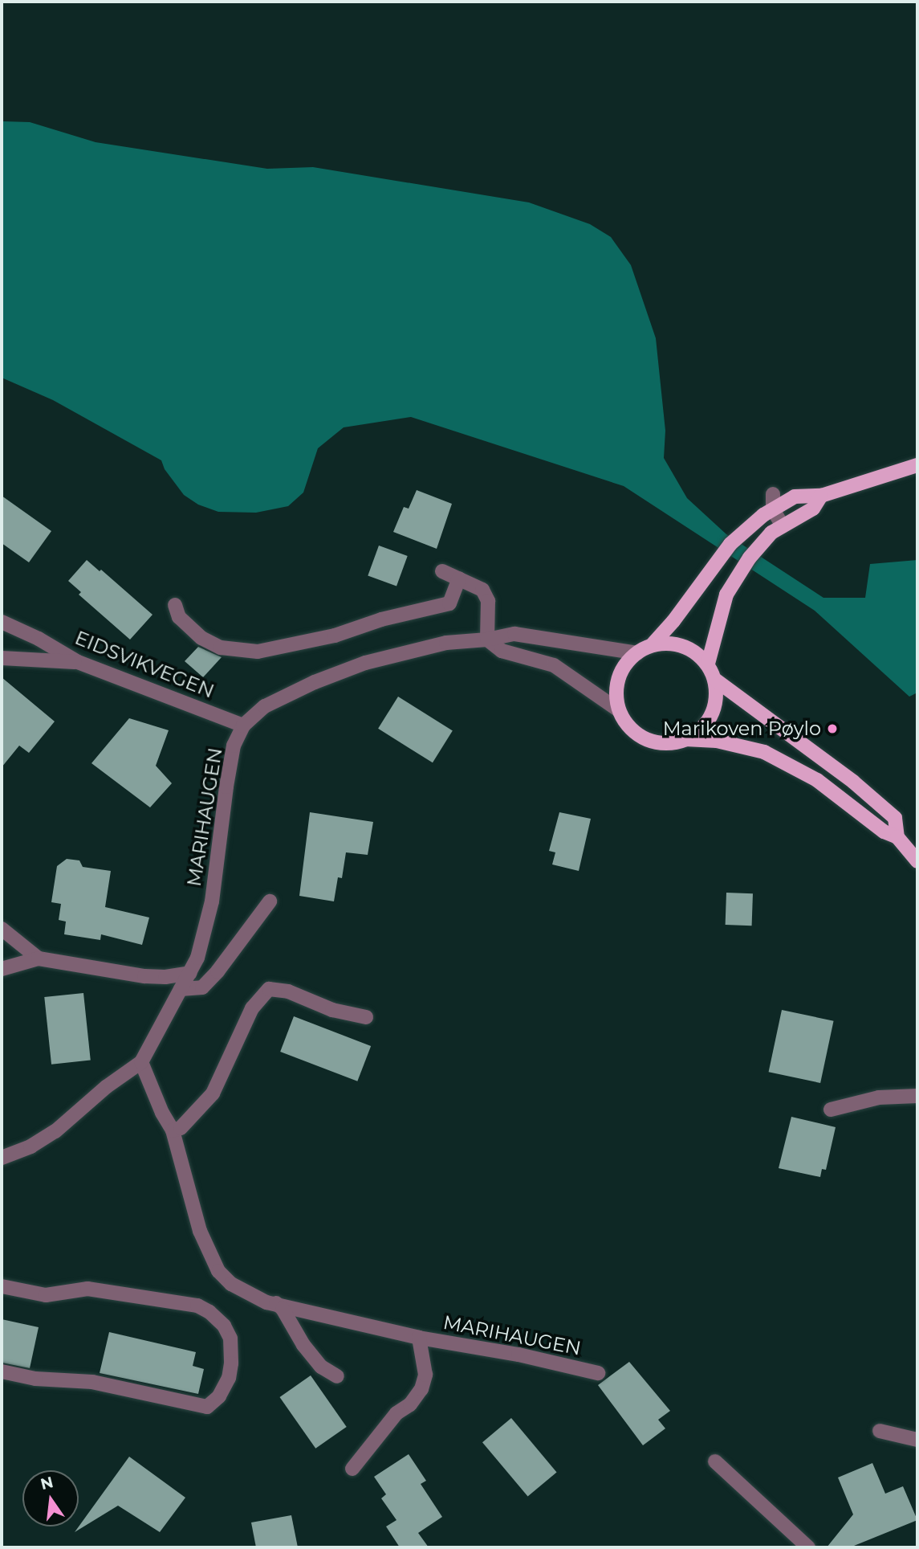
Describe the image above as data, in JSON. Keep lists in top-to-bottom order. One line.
{"streets":{"street":["EIDSVIKVEGEN","MARIHAUGEN"]},"crossings":[["EIDSVIKVEGEN","MARIHAUGEN"]],"places":["Marikoven Pøylo"],"north":"top"}
